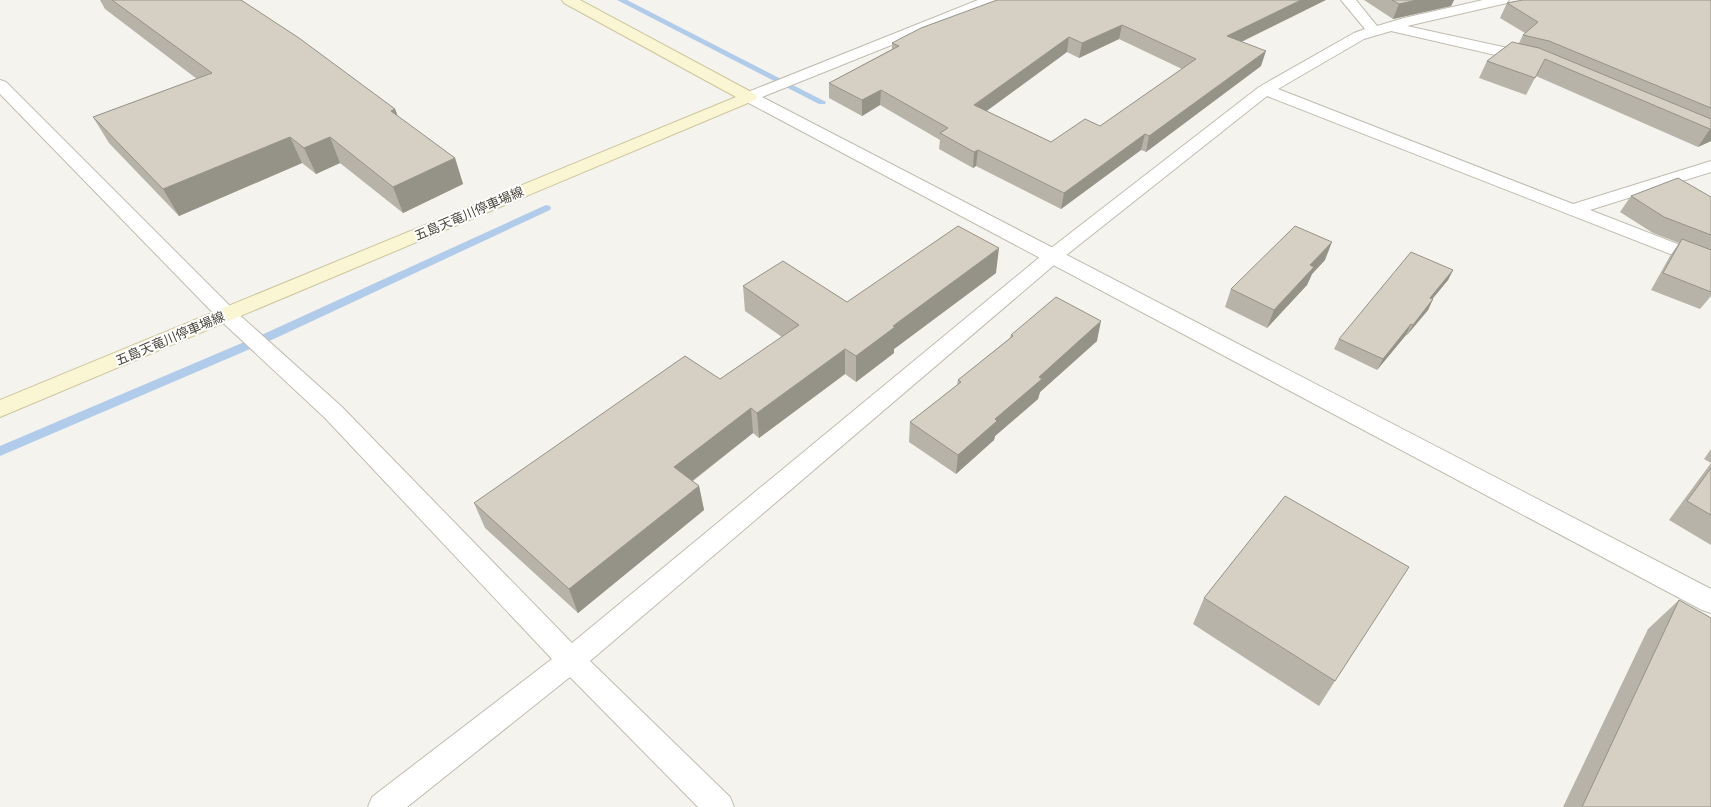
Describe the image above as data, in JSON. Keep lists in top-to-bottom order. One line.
{"streets":{"main road":["五島天竜川停車場線"]}}
